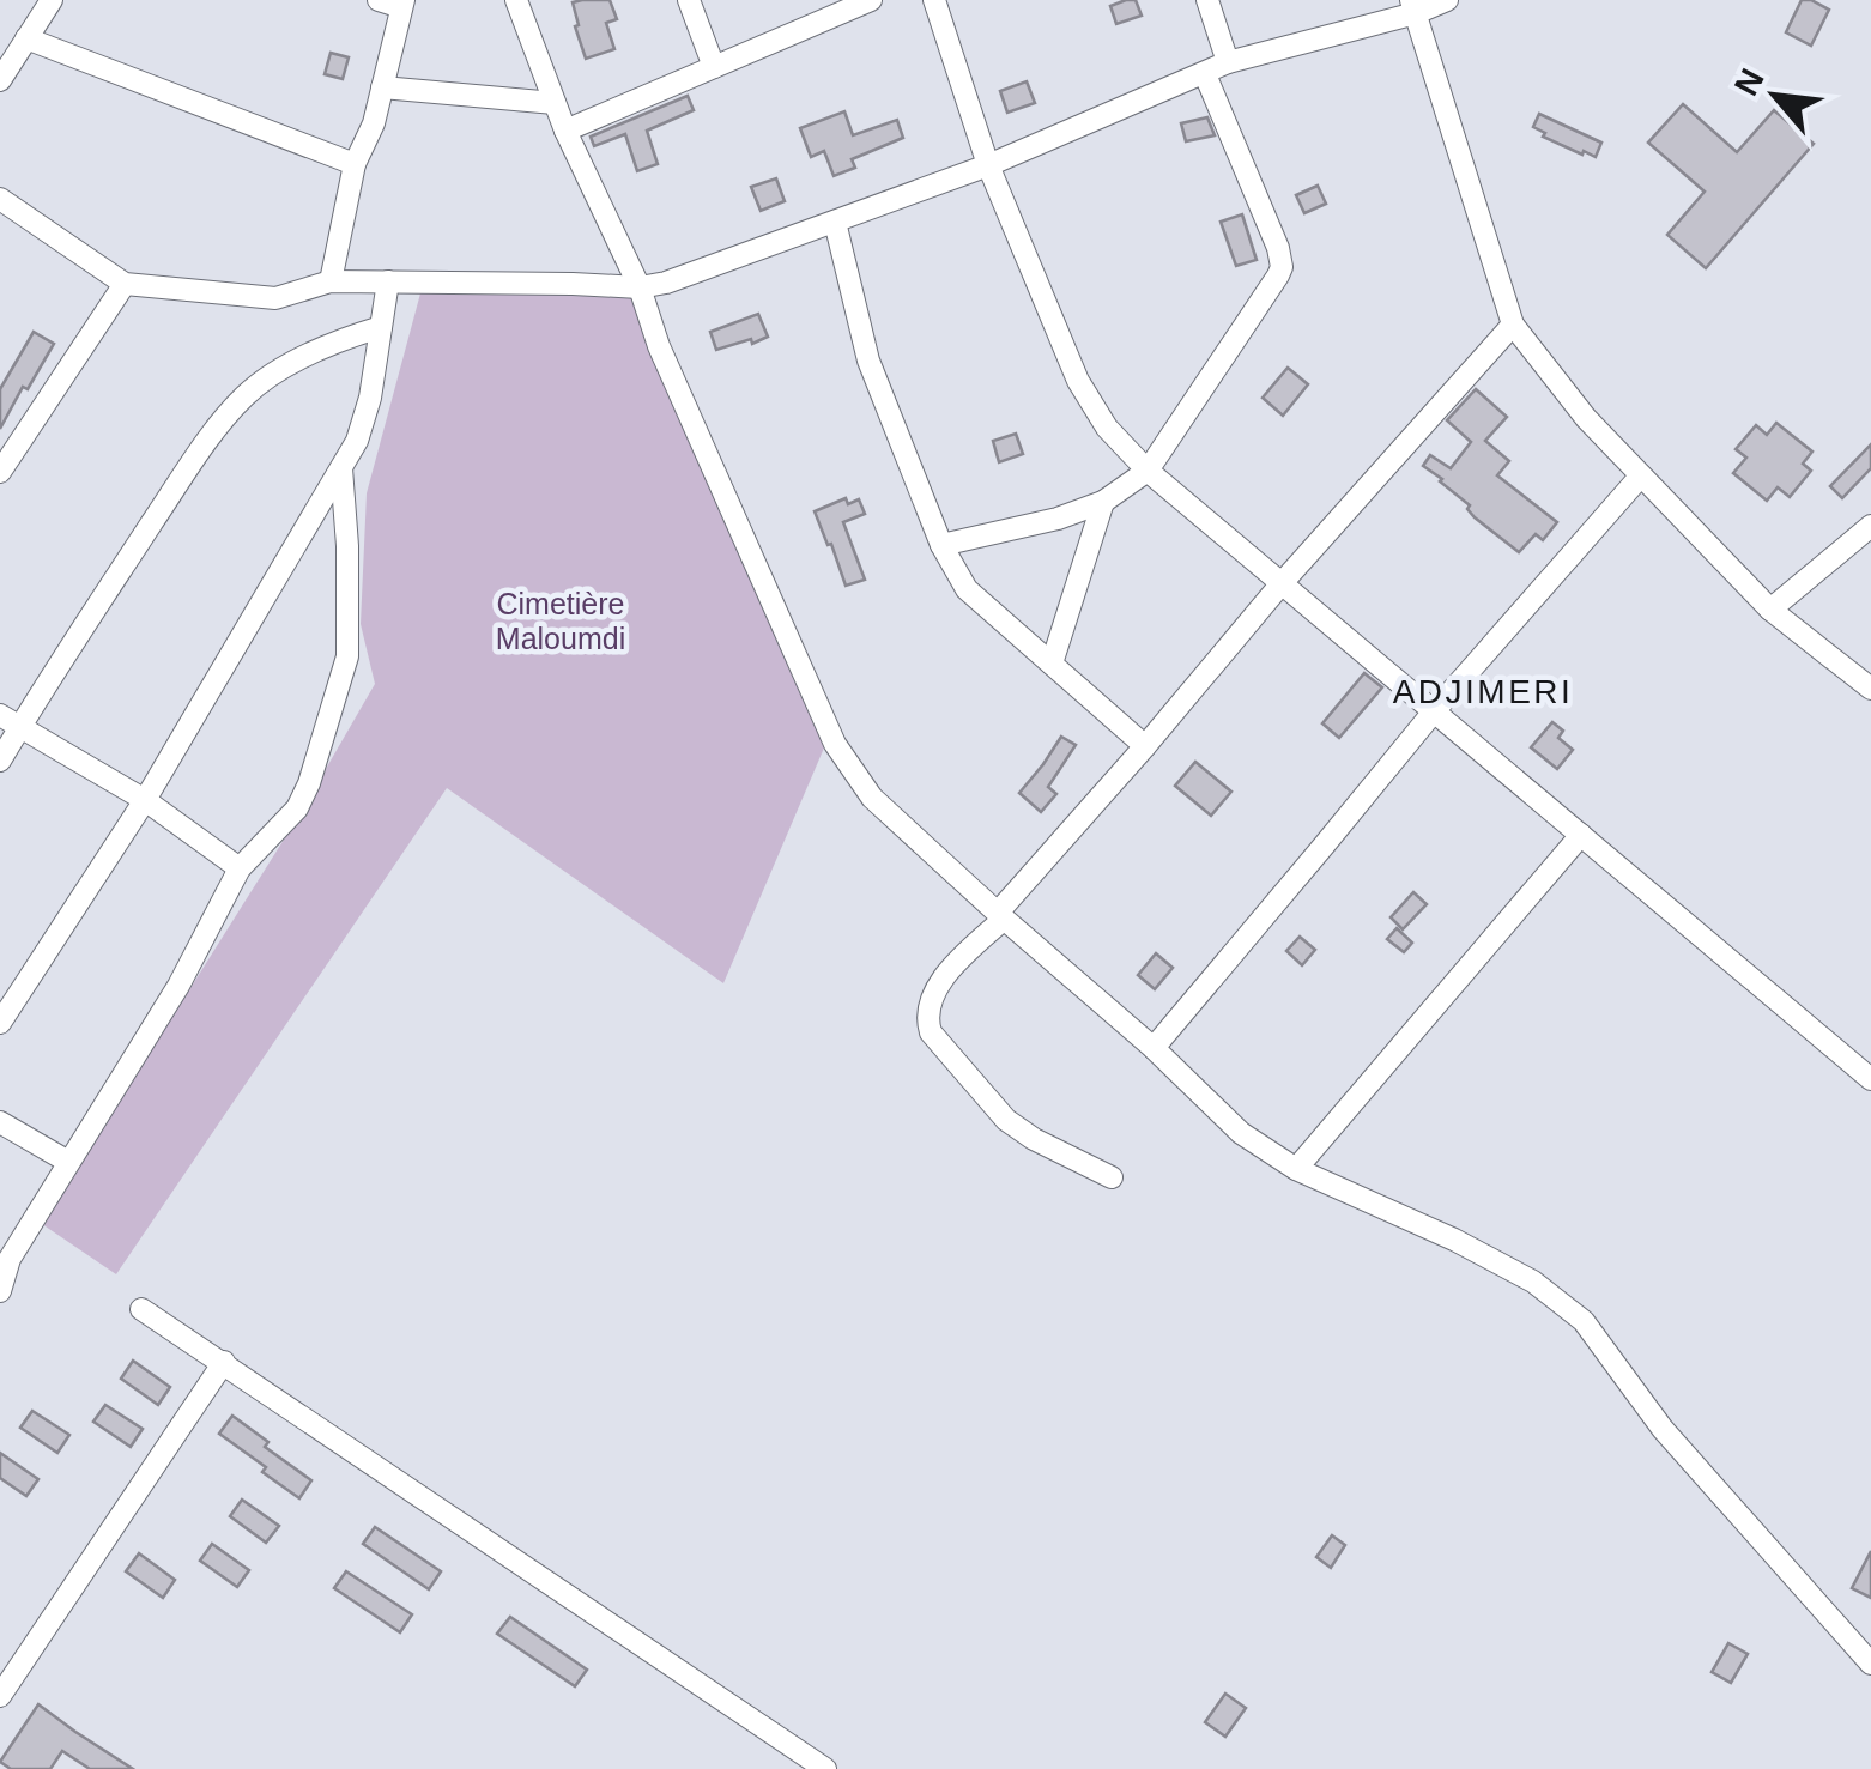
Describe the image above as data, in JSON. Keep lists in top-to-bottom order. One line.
{"districts":["ADJIMERI"],"parks":["Cimetière Maloumdi"],"north":"top left"}
